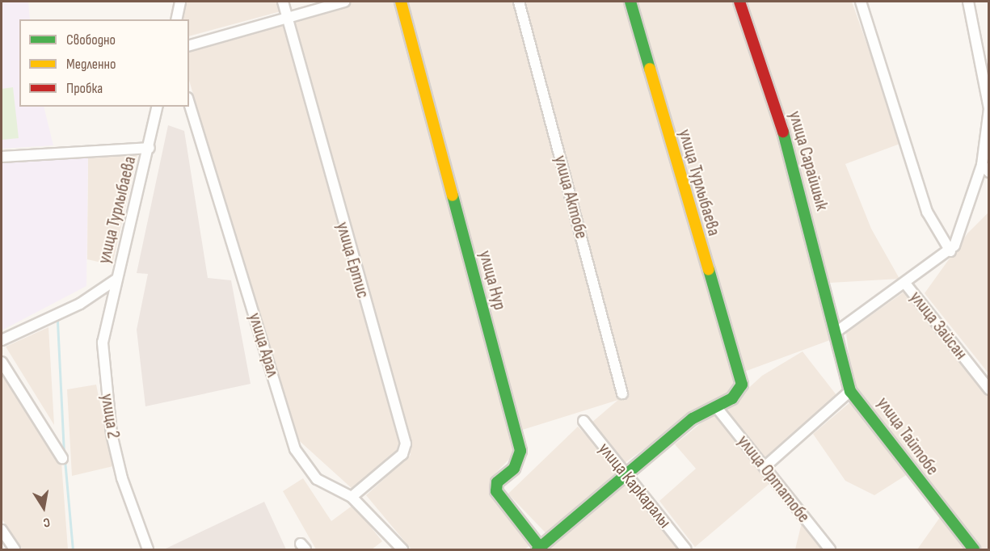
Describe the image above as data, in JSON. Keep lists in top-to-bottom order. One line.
{"streets":{"street":["улица Сарайшык","улица Турлыбаева","улица Актобе","улица Ертис","улица Нур","улица Зайсан","улица Арал","улица 2","улица Тайтобе","улица Ортатобе","улица Каркаралы"]},"crossings":[["улица Сарайшык","улица Тайтобе"],["улица Турлыбаева","улица 2"],["улица Турлыбаева","улица Ортатобе"],["улица Ертис","улица Арал"]],"legend":["Свободно","Медленно","Пробка"],"north":"bottom"}
